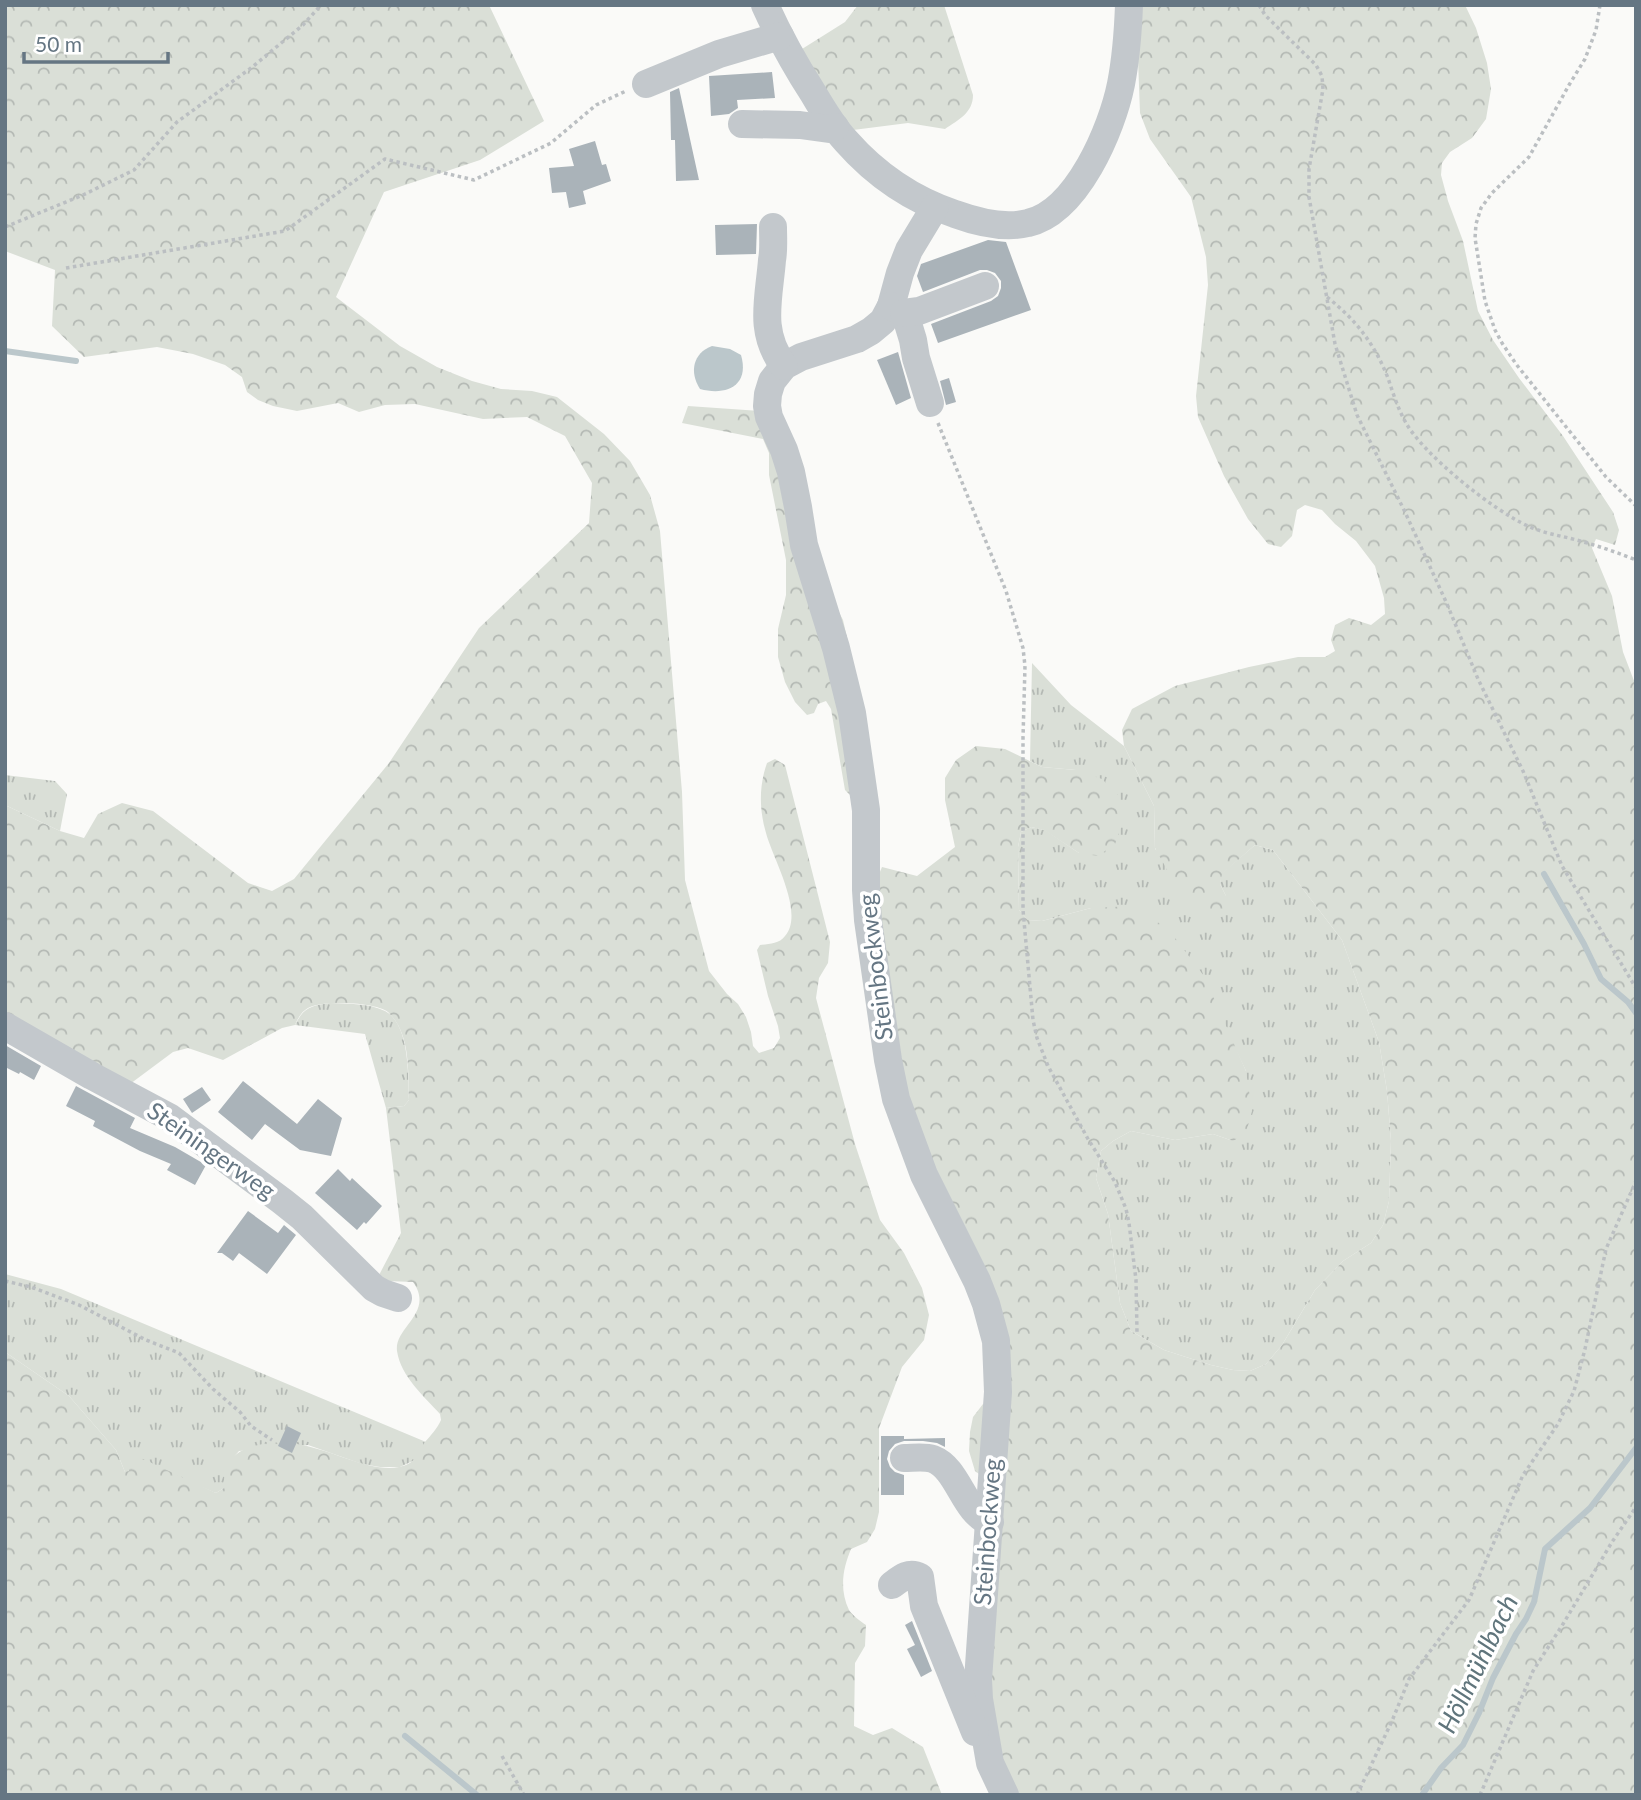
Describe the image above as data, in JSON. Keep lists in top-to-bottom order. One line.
{"streets":{"street":["Steinbockweg","Steiningerweg"]},"water":["Höllmühlbach"],"scale_bar":"50 m"}
